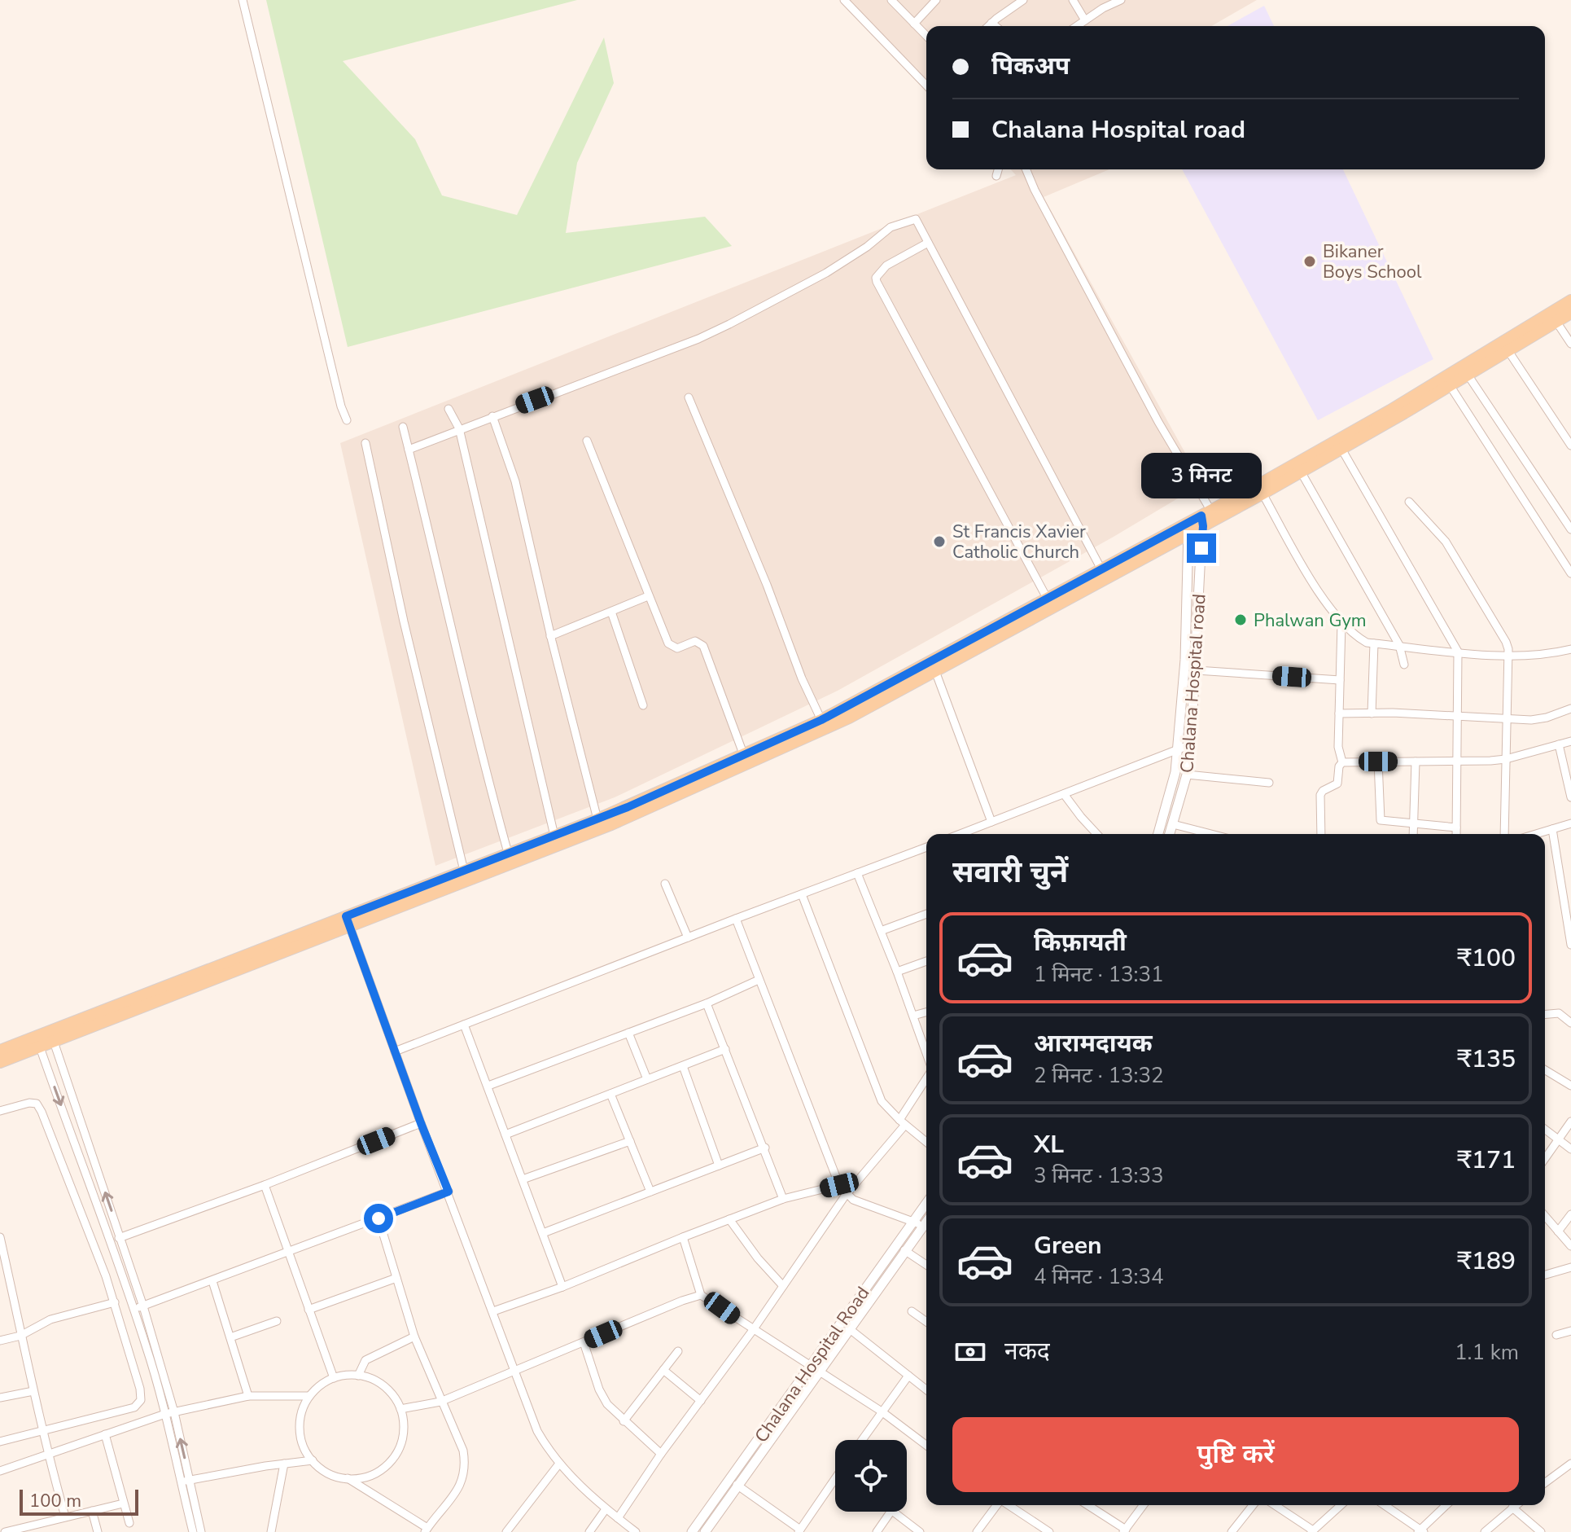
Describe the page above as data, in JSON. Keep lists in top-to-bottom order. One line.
{"streets":{"street":["Chalana Hospital road","Chalana Hospital Road"]},"crossings":[["Chalana Hospital road","Chalana Hospital Road"]],"places":["Bikaner Boys School","St Francis Xavier Catholic Church","Phalwan Gym"],"scale_bar":"100 m","page":{"banner":["पिकअप","Chalana Hospital road"],"bubble":"3 मिनट","heading":"सवारी चुनें","list":[{"name":"किफ़ायती","note":"1 मिनट · 13:31","value":"₹100"},{"name":"आरामदायक","note":"2 मिनट · 13:32","value":"₹135"},{"name":"XL","note":"3 मिनट · 13:33","value":"₹171"},{"name":"Green","note":"4 मिनट · 13:34","value":"₹189"}],"pay":["नकद","1.1 km"],"buttons":"पुष्टि करें","scale":"100 m"}}
